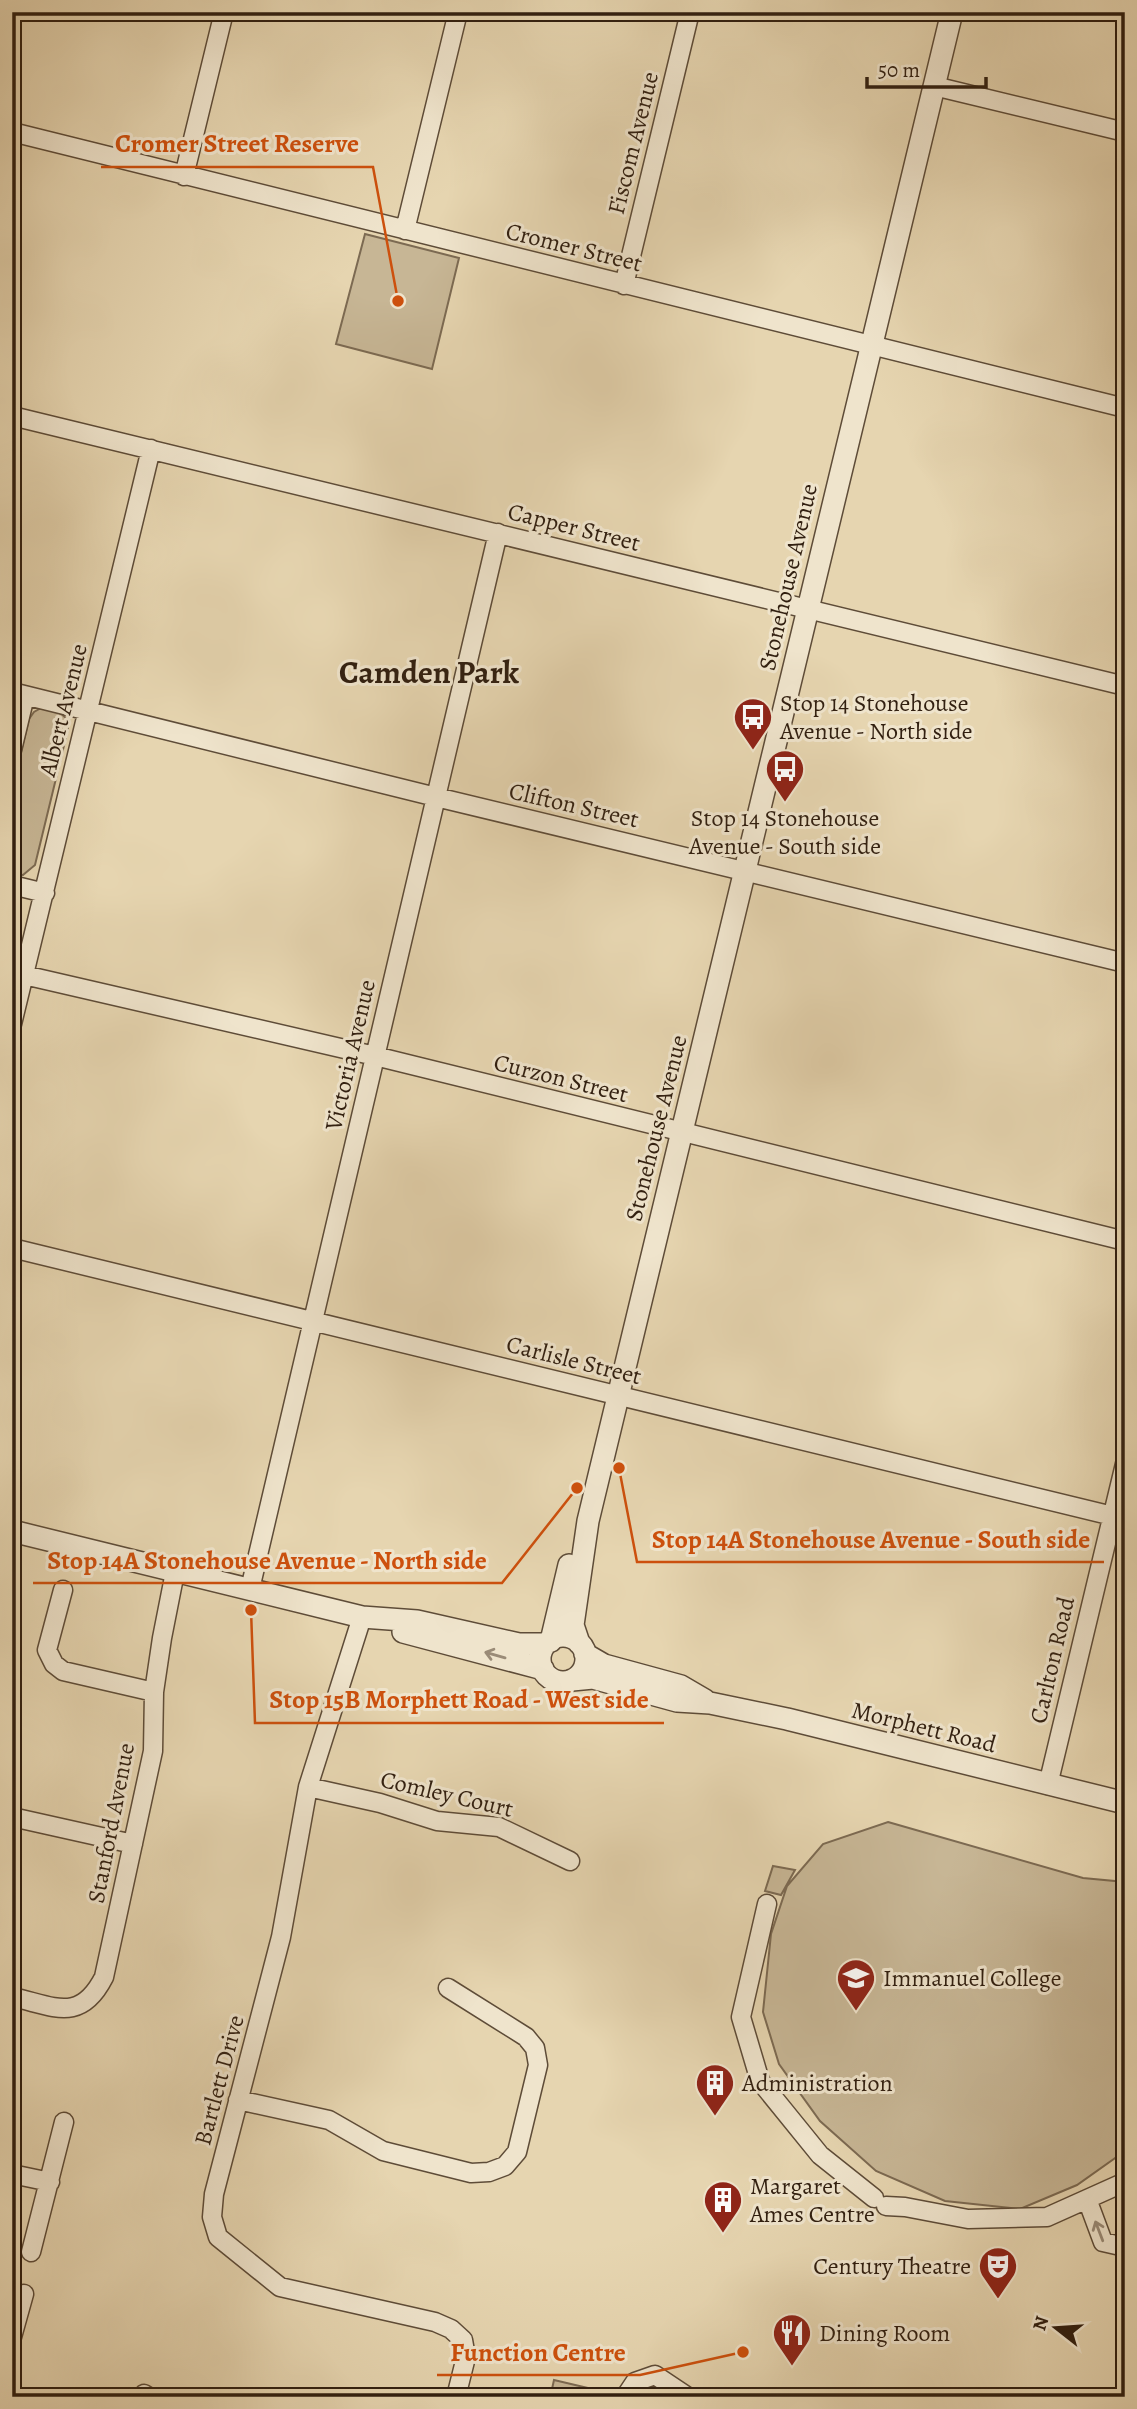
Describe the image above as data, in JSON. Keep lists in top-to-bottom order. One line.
{"streets":{"street":["Fiscom Avenue","Cromer Street","Capper Street","Stonehouse Avenue","Albert Avenue","Clifton Street","Victoria Avenue","Curzon Street","Carlisle Street","Carlton Road","Morphett Road","Comley Court","Stanford Avenue","Bartlett Drive"]},"crossings":[["Fiscom Avenue","Cromer Street"],["Cromer Street","Stonehouse Avenue"],["Capper Street","Stonehouse Avenue"],["Capper Street","Albert Avenue"],["Capper Street","Victoria Avenue"],["Stonehouse Avenue","Clifton Street"],["Stonehouse Avenue","Curzon Street"],["Stonehouse Avenue","Carlisle Street"],["Stonehouse Avenue","Morphett Road"],["Albert Avenue","Clifton Street"],["Albert Avenue","Curzon Street"],["Clifton Street","Victoria Avenue"],["Victoria Avenue","Curzon Street"],["Victoria Avenue","Carlisle Street"],["Carlisle Street","Carlton Road"],["Carlton Road","Morphett Road"],["Comley Court","Bartlett Drive"]],"districts":["Camden Park"],"places":{"other":["Cromer Street Reserve","Stop 14A Stonehouse Avenue - South side","Stop 14A Stonehouse Avenue - North side","Stop 15B Morphett Road - West side","Function Centre"],"bus stop":["Stop 14 Stonehouse Avenue - North side","Stop 14 Stonehouse Avenue - South side"],"school or university":["Immanuel College"],"building":["Administration","Margaret Ames Centre"],"theatre":["Century Theatre"],"restaurant":["Dining Room"]},"scale_bar":"50 m","north":"left"}
